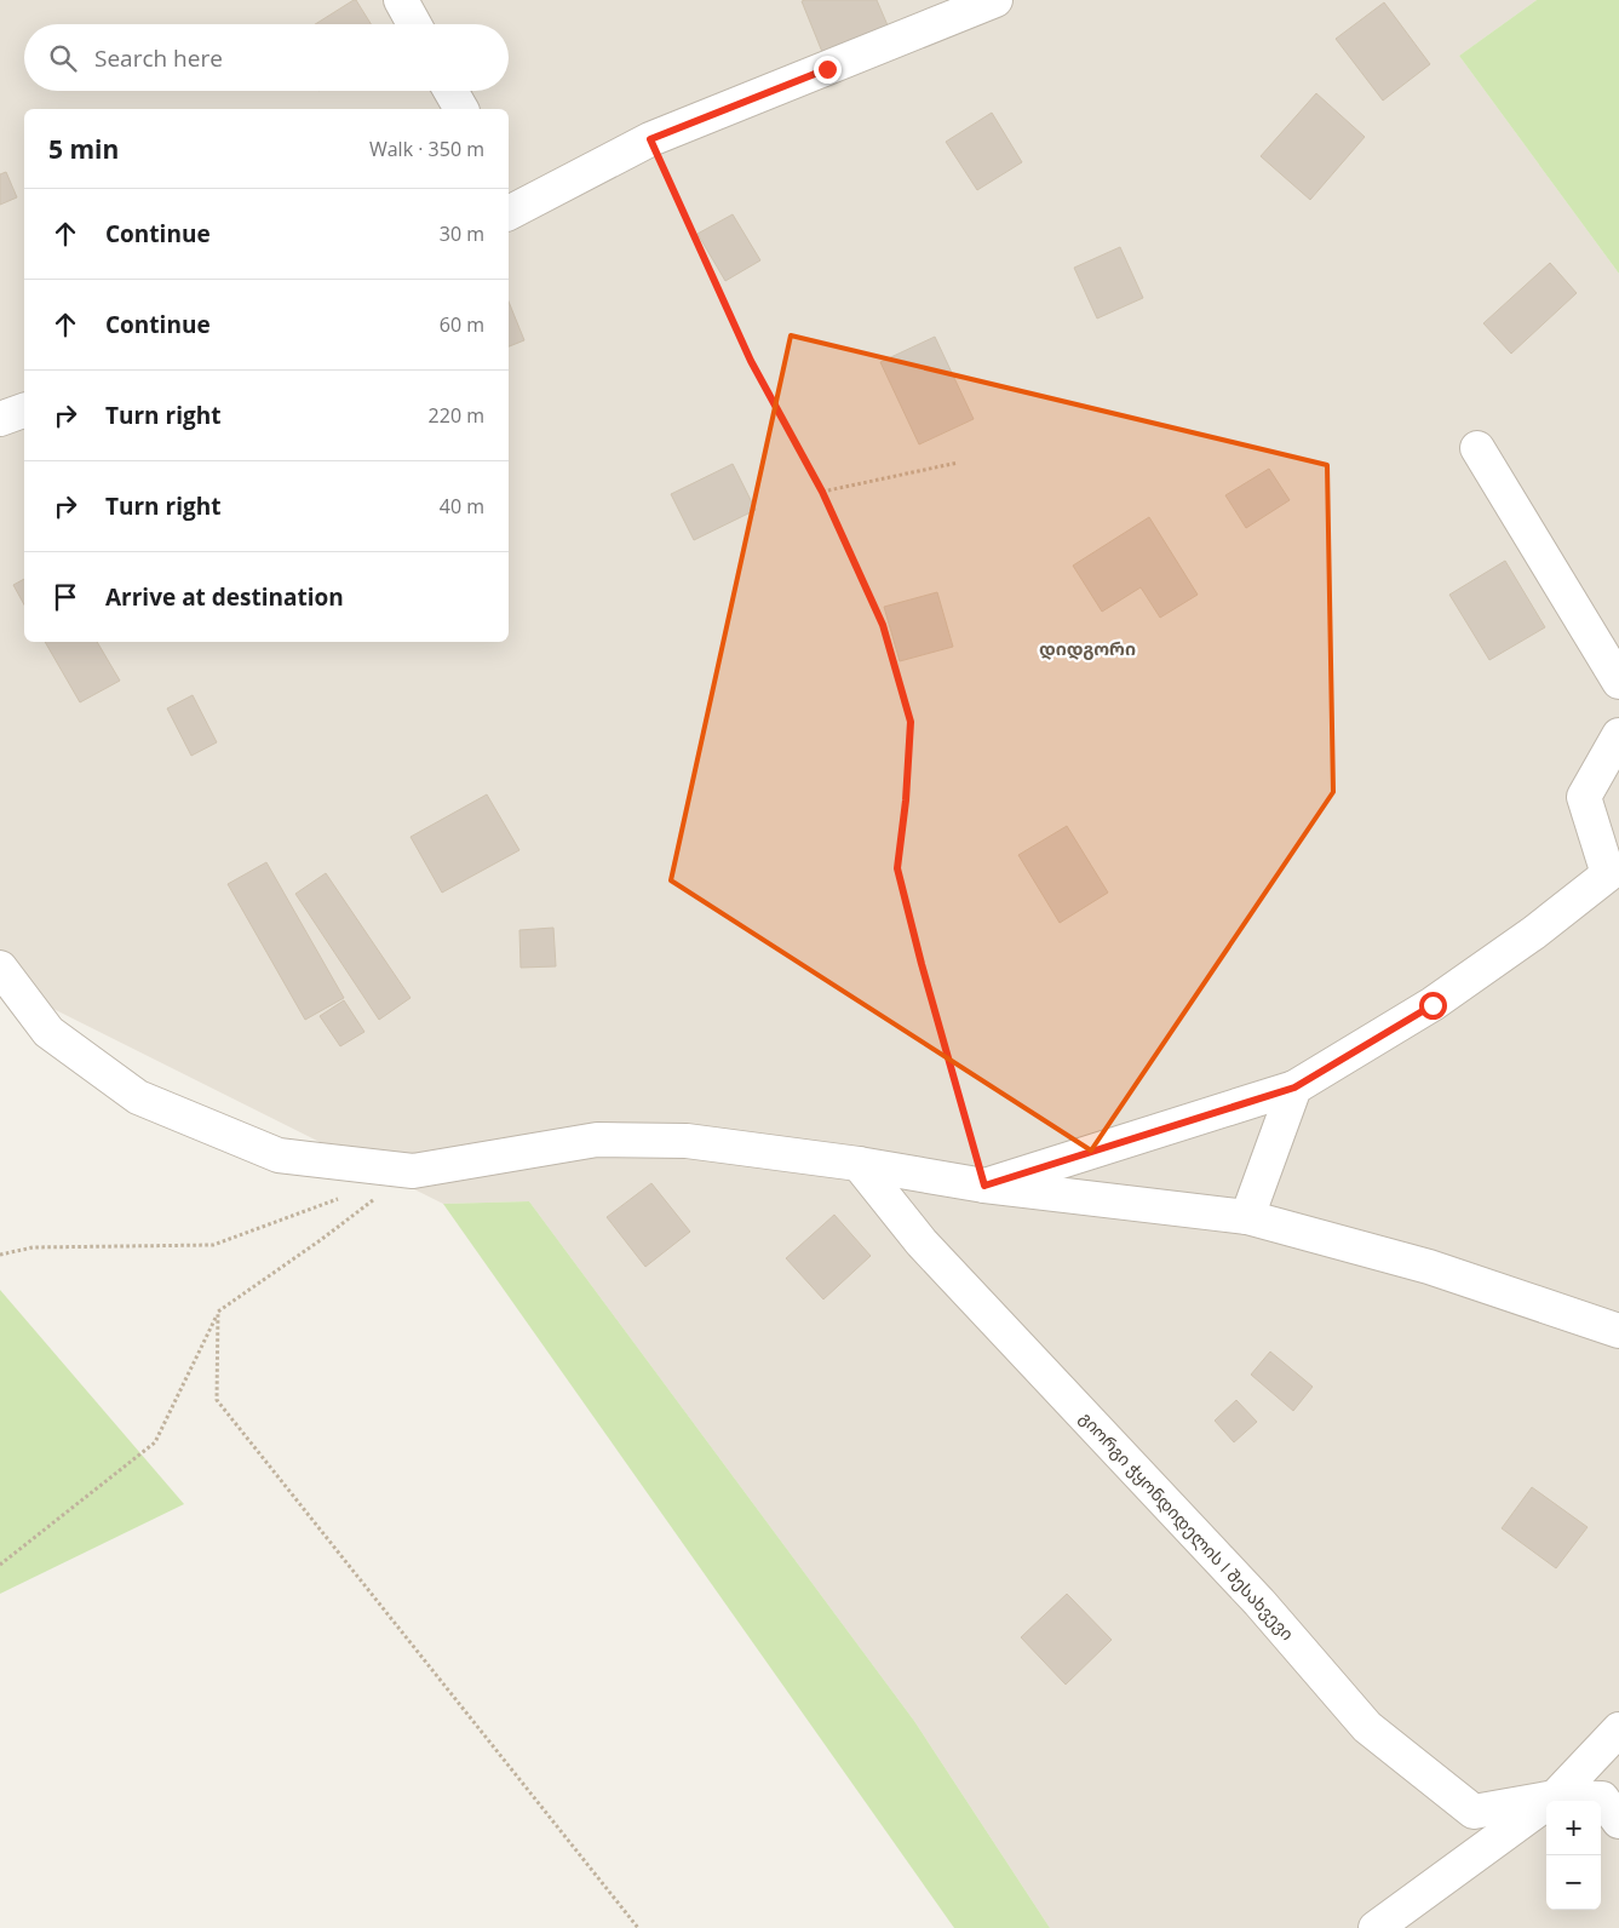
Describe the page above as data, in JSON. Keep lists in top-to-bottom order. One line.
{"streets":{"street":["გიორგი ჭყონდიდელის I შესახვევი"]},"districts":["დიდგორი"],"page":{"search":"Search here","heading":["5 min","Walk · 350 m"],"list":[["Continue","30 m"],["Continue","60 m"],["Turn right","220 m"],["Turn right","40 m"],"Arrive at destination"],"map_buttons":["+","−"]}}
